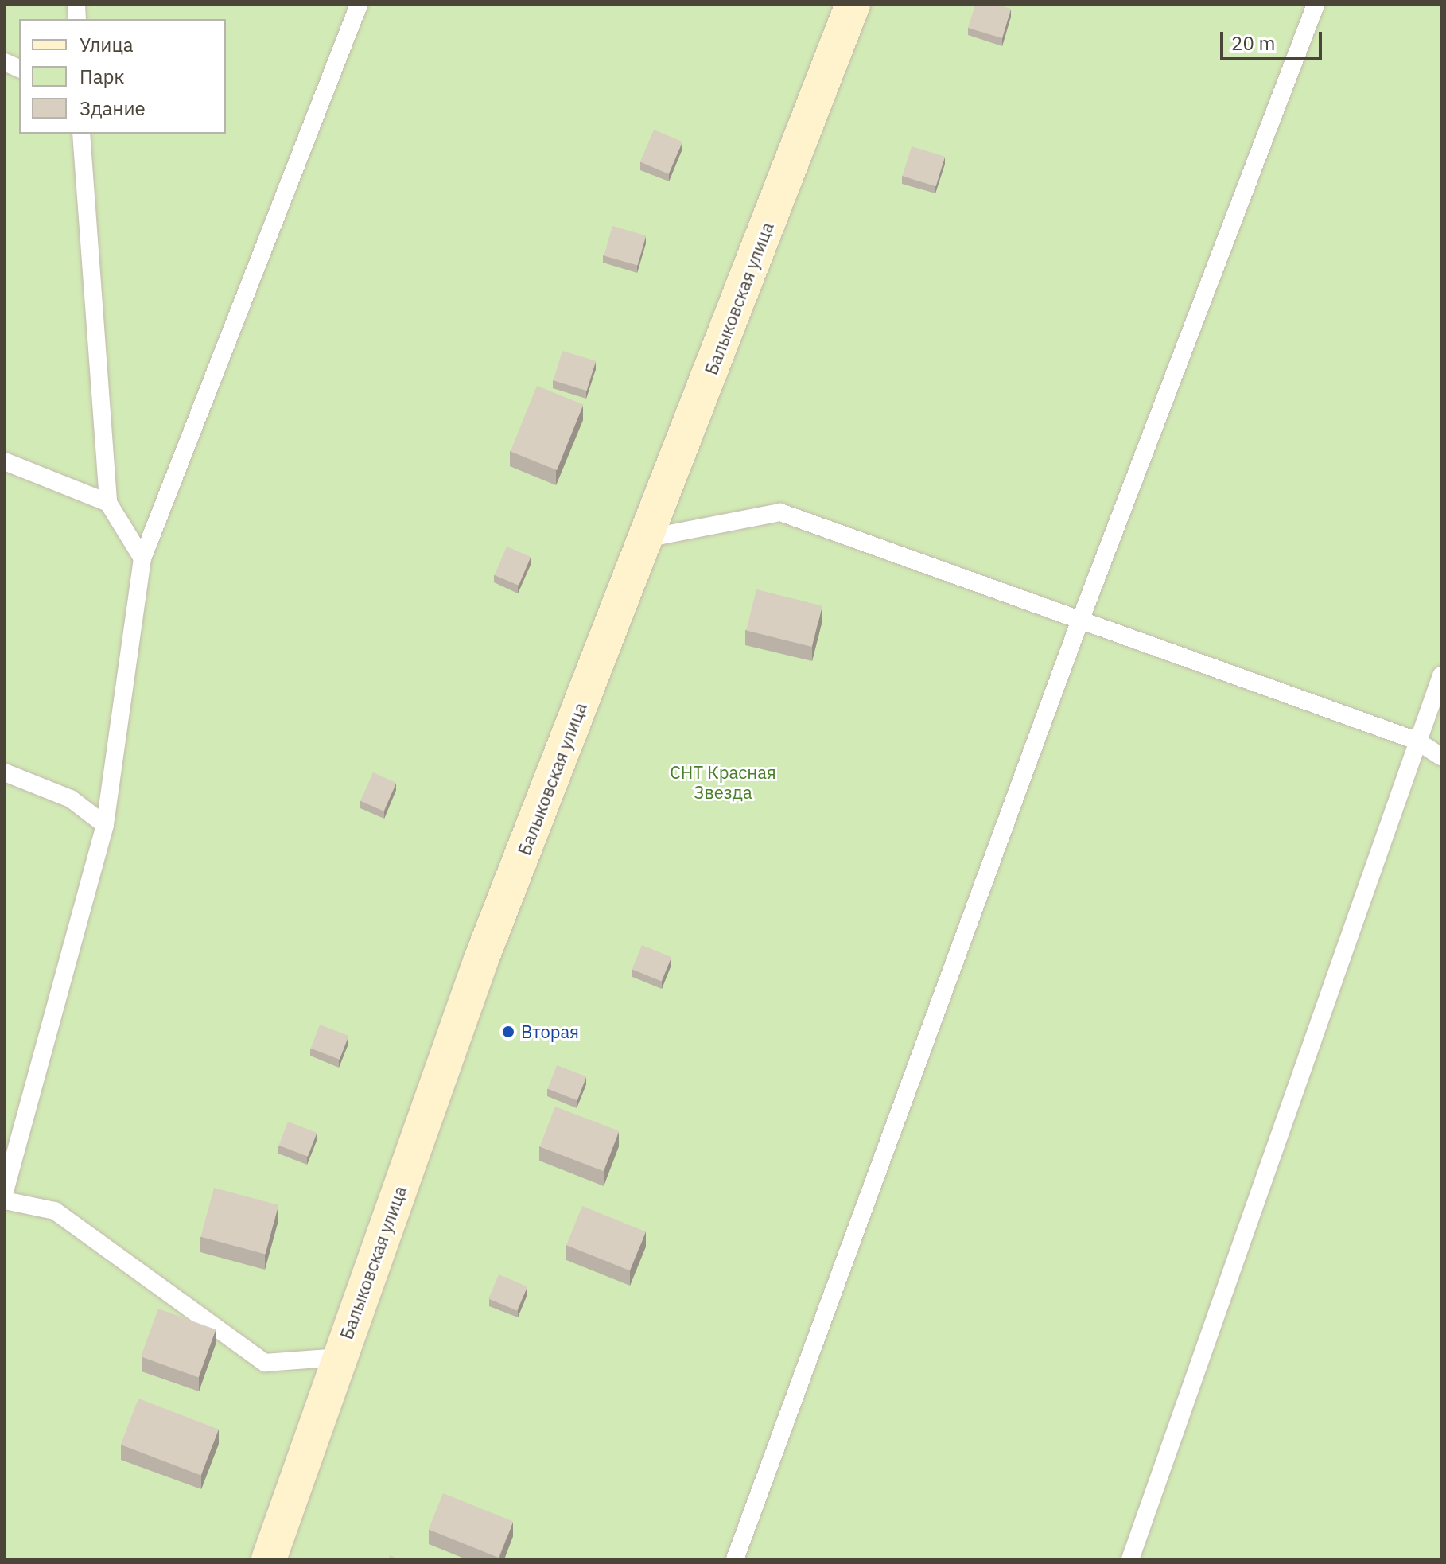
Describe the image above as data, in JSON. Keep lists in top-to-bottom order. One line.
{"streets":{"street":["Балыковская улица"]},"parks":["СНТ Красная Звезда"],"places":["Вторая"],"legend":["Улица","Парк","Здание"],"scale_bar":"20 m"}
